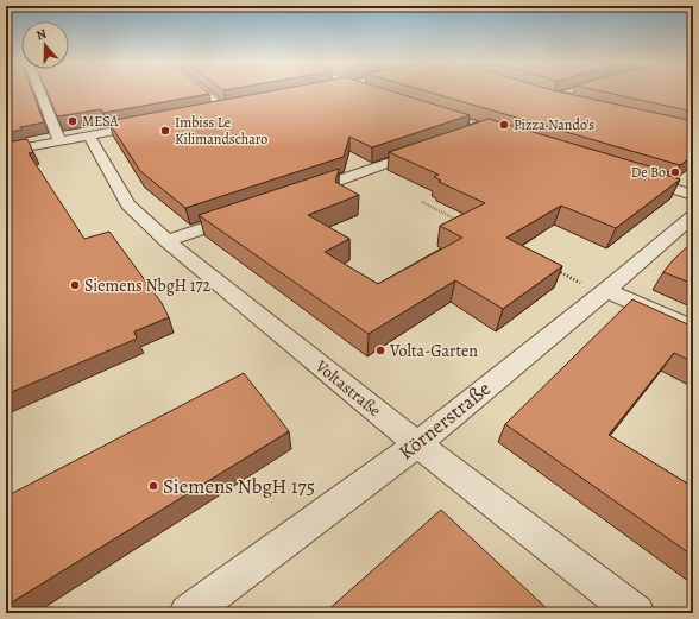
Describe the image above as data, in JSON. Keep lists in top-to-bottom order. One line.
{"streets":{"street":["Voltastraße","Körnerstraße"]},"crossings":[["Voltastraße","Körnerstraße"]],"places":["MESA","Pizza Nando's","Imbiss Le Kilimandscharo","De Bo","Siemens NbgH 172","Volta-Garten","Siemens NbgH 175"],"north":"top"}
